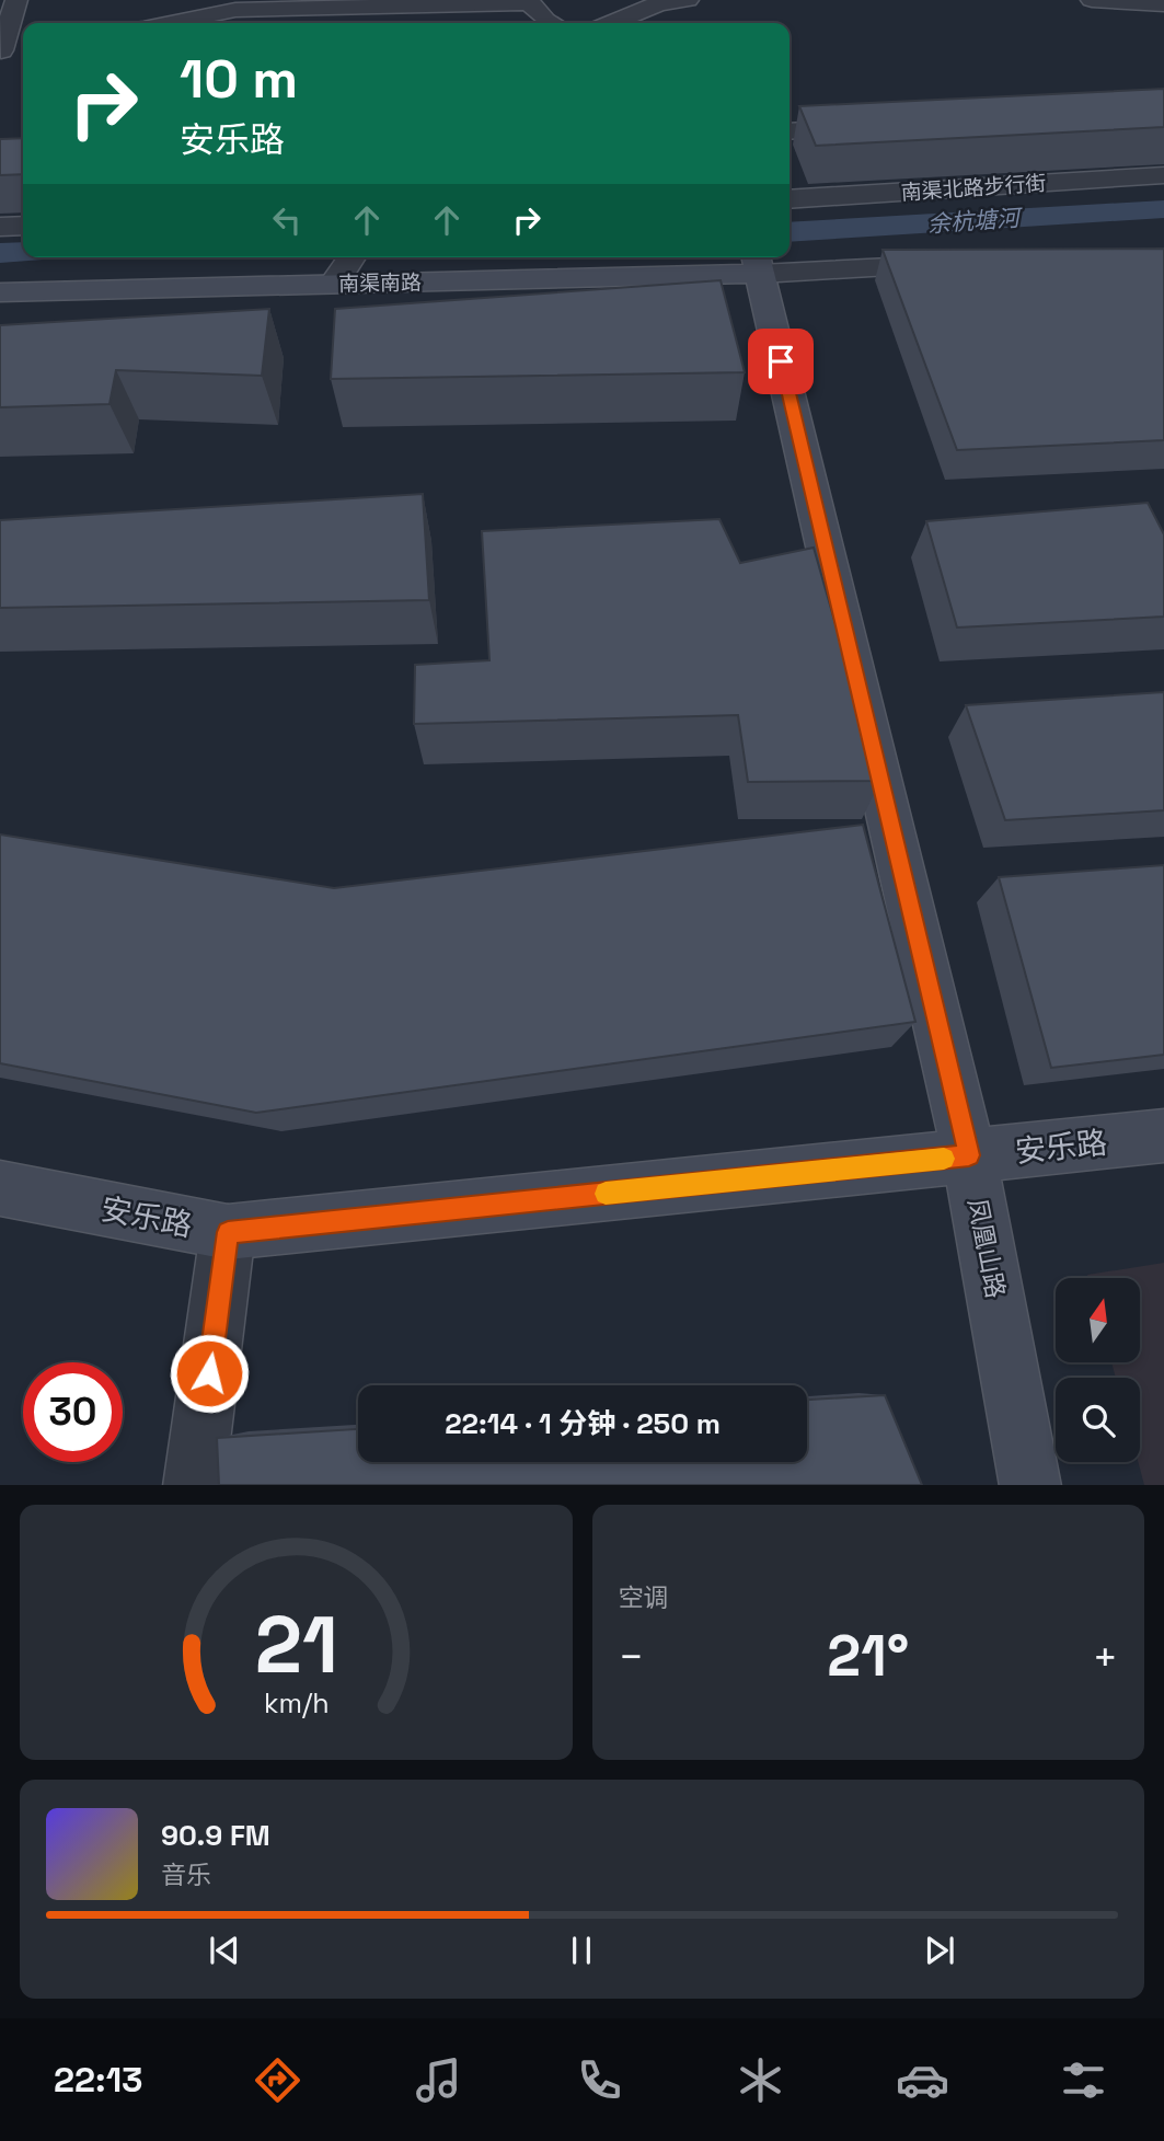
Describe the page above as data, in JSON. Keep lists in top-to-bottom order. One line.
{"streets":{"street":["南渠北路步行街","南渠南路","安乐路","凤凰山路"]},"crossings":[["南渠南路","凤凰山路"],["安乐路","凤凰山路"]],"water":["余杭塘河"],"north":"top","page":{"turn":["10 m","安乐路"],"limit":"30","trip":"22:14 · 1 分钟 · 250 m","tile":"空调","heat":["−","21°","+"],"song":["90.9 FM","音乐"],"tabs":"22:13","gauge":["21","km/h"]}}
